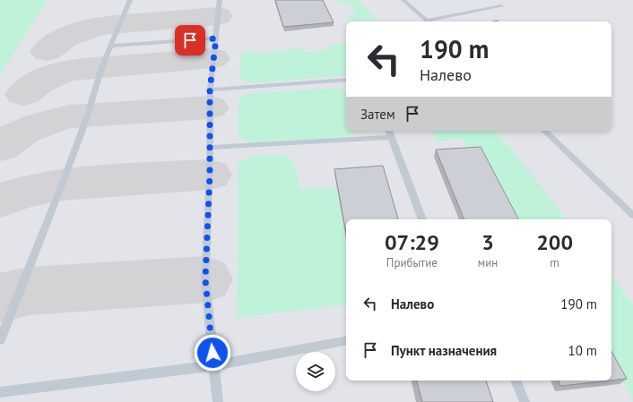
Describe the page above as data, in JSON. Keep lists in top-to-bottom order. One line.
{"page":{"turn":["190 m","Налево"],"then":"Затем","eta":["07:29","Прибытие","3","мин","200","m"],"list":[{"name":"Налево","value":"190 m"},{"name":"Пункт назначения","value":"10 m"}]}}
